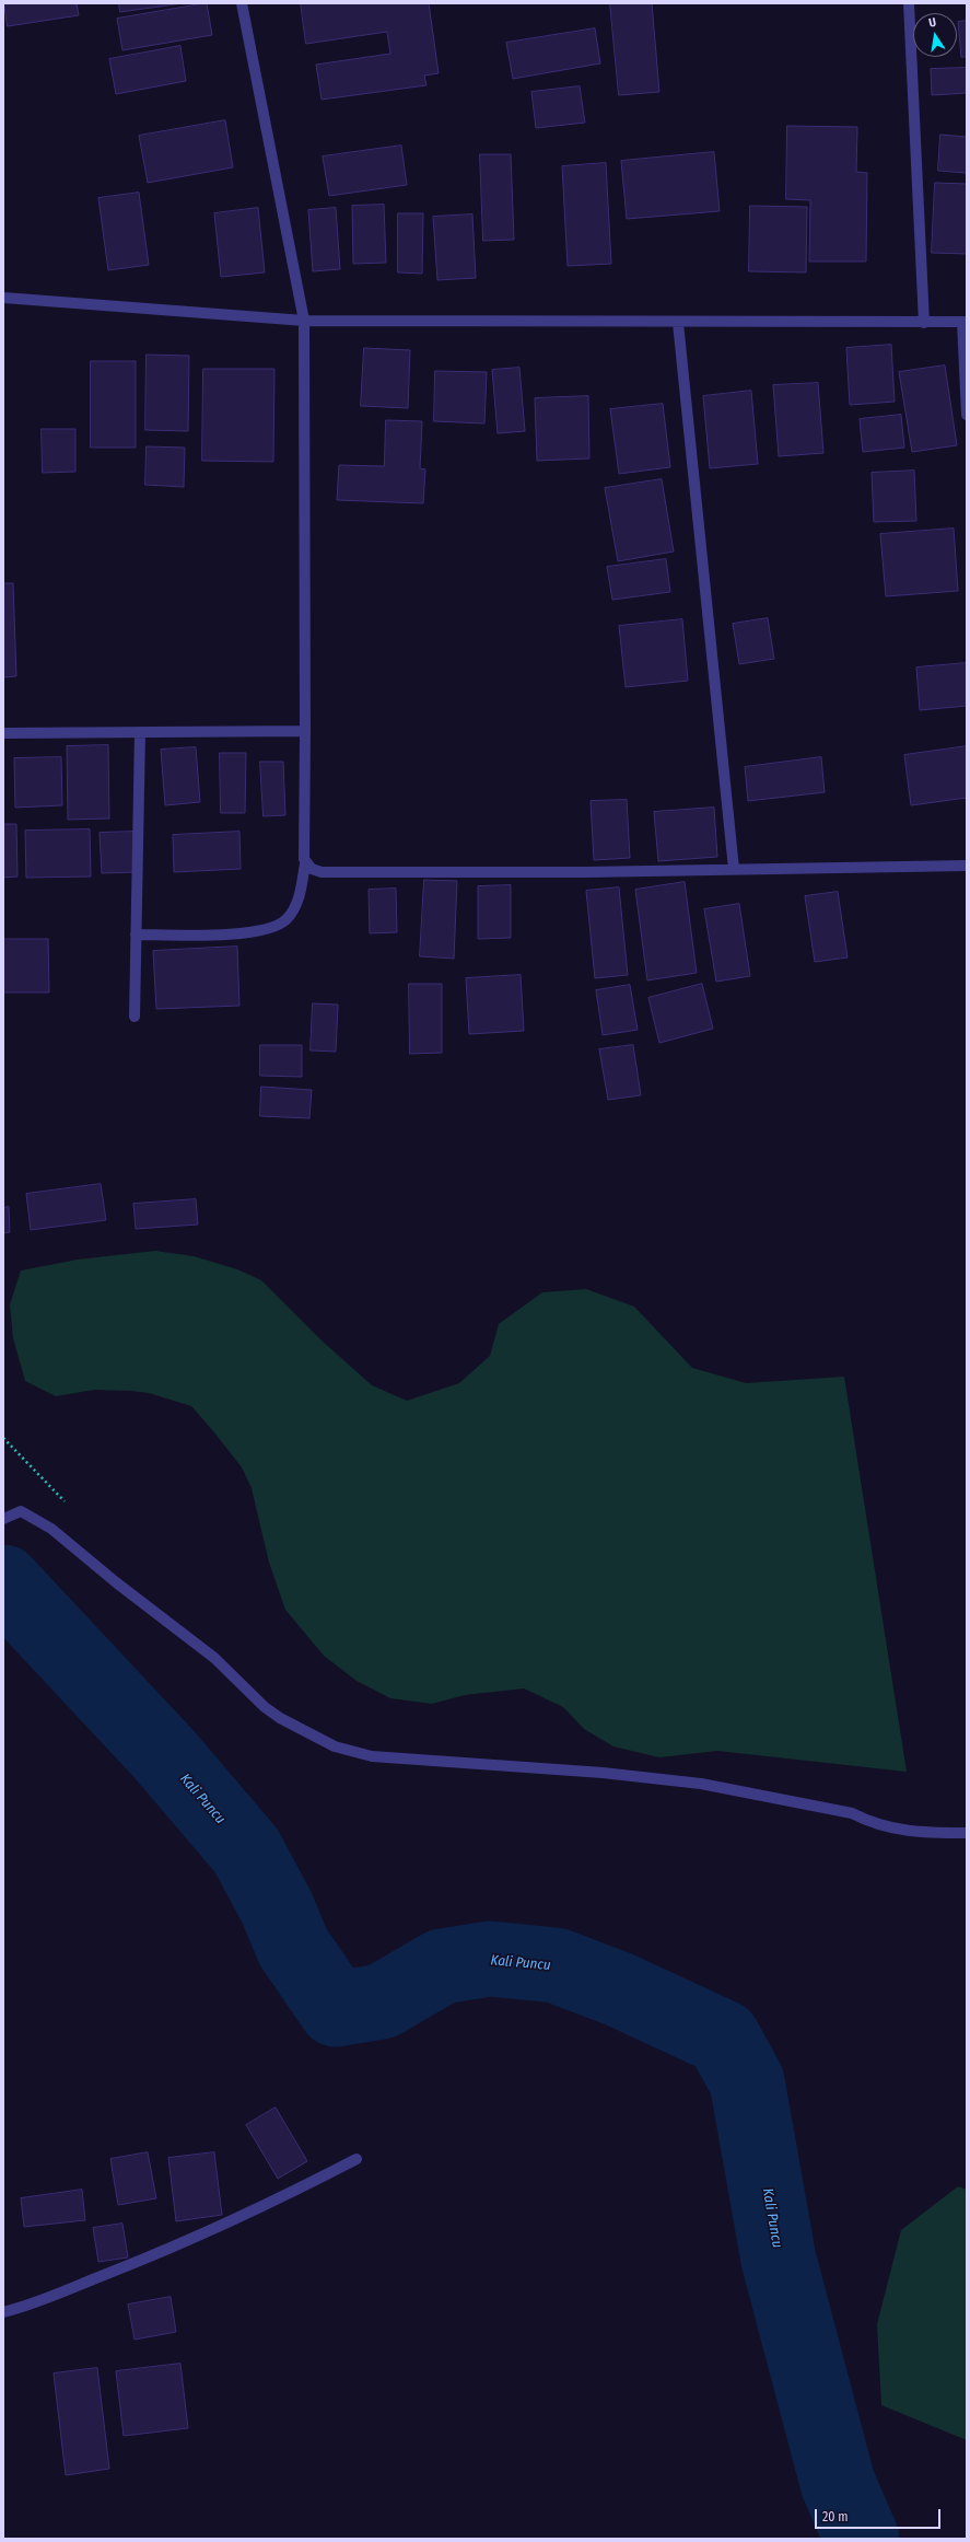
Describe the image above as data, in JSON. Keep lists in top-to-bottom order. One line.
{"water":["Kali Puncu"],"scale_bar":"20 m","north":"top"}
